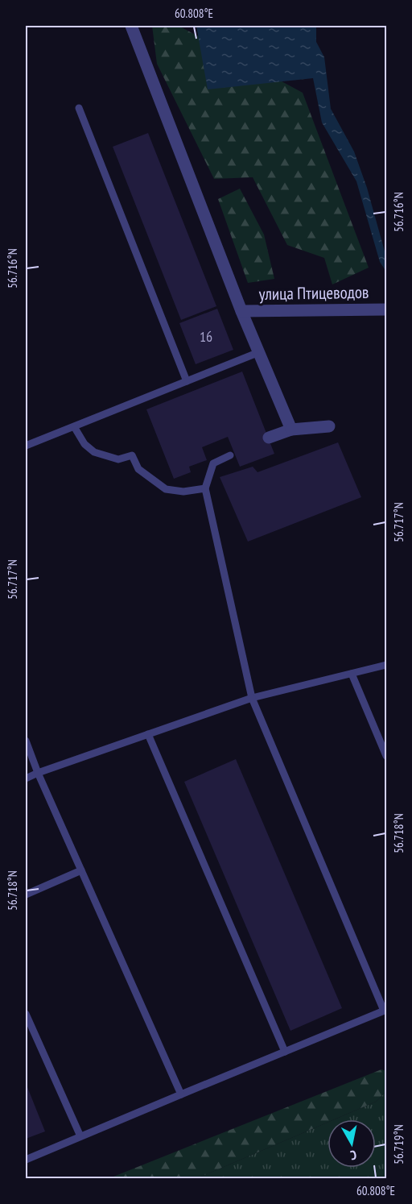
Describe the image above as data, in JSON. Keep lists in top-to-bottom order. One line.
{"streets":{"street":["улица Птицеводов"]},"house_numbers":["16"],"north":"bottom","coordinates":["60.808°E","56.716°N","56.717°N","56.718°N","56.719°N"]}
